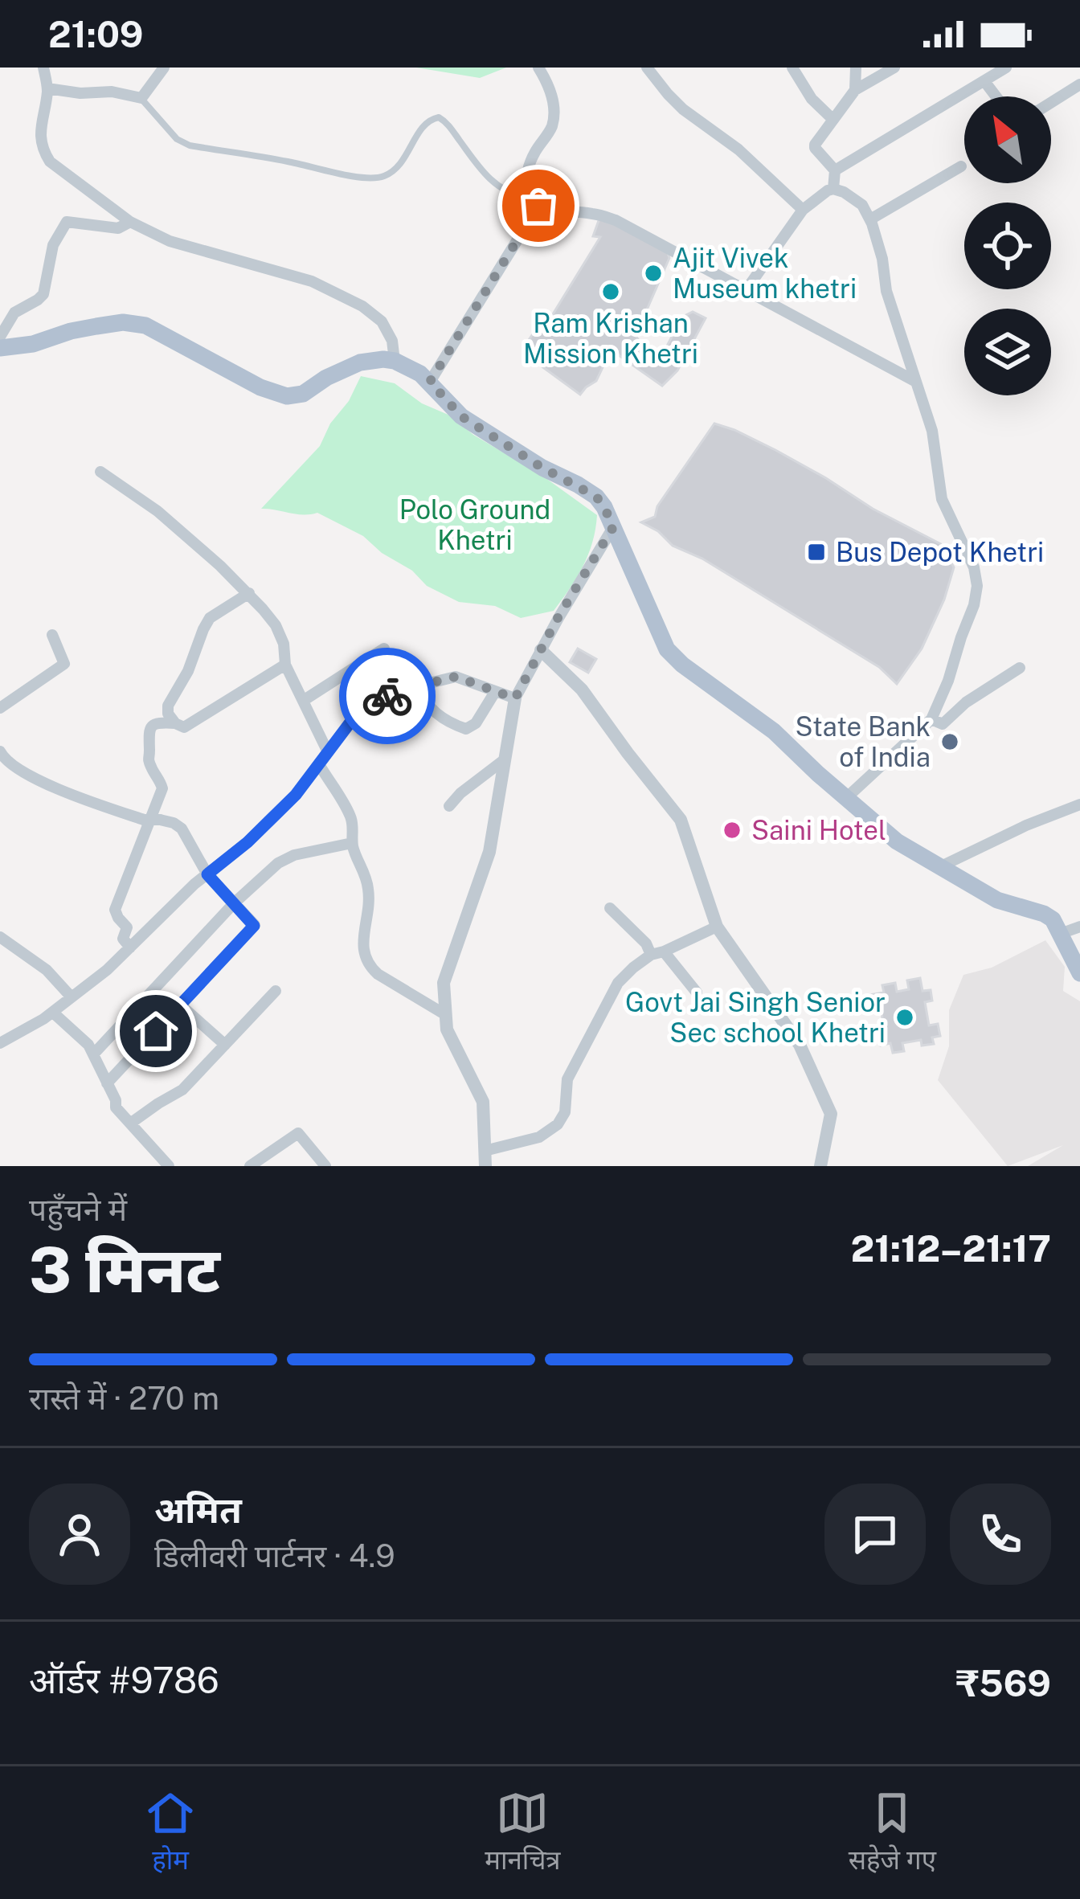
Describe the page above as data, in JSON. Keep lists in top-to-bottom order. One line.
{"parks":["Polo Ground Khetri"],"places":{"other":["Ajit Vivek Museum khetri","Ram Krishan Mission Khetri","State Bank of India","Saini Hotel","Govt Jai Singh Senior Sec school Khetri"],"transit":["Bus Depot Khetri"]},"north":"top left","page":{"status":"21:09","heading":["3 मिनट","पहुँचने में","21:12–21:17"],"panel":["अमित","डिलीवरी पार्टनर · 4.9","ऑर्डर #9786","₹569"],"bar":"रास्ते में · 270 m","tabs":["होम","मानचित्र","सहेजे गए"]}}
